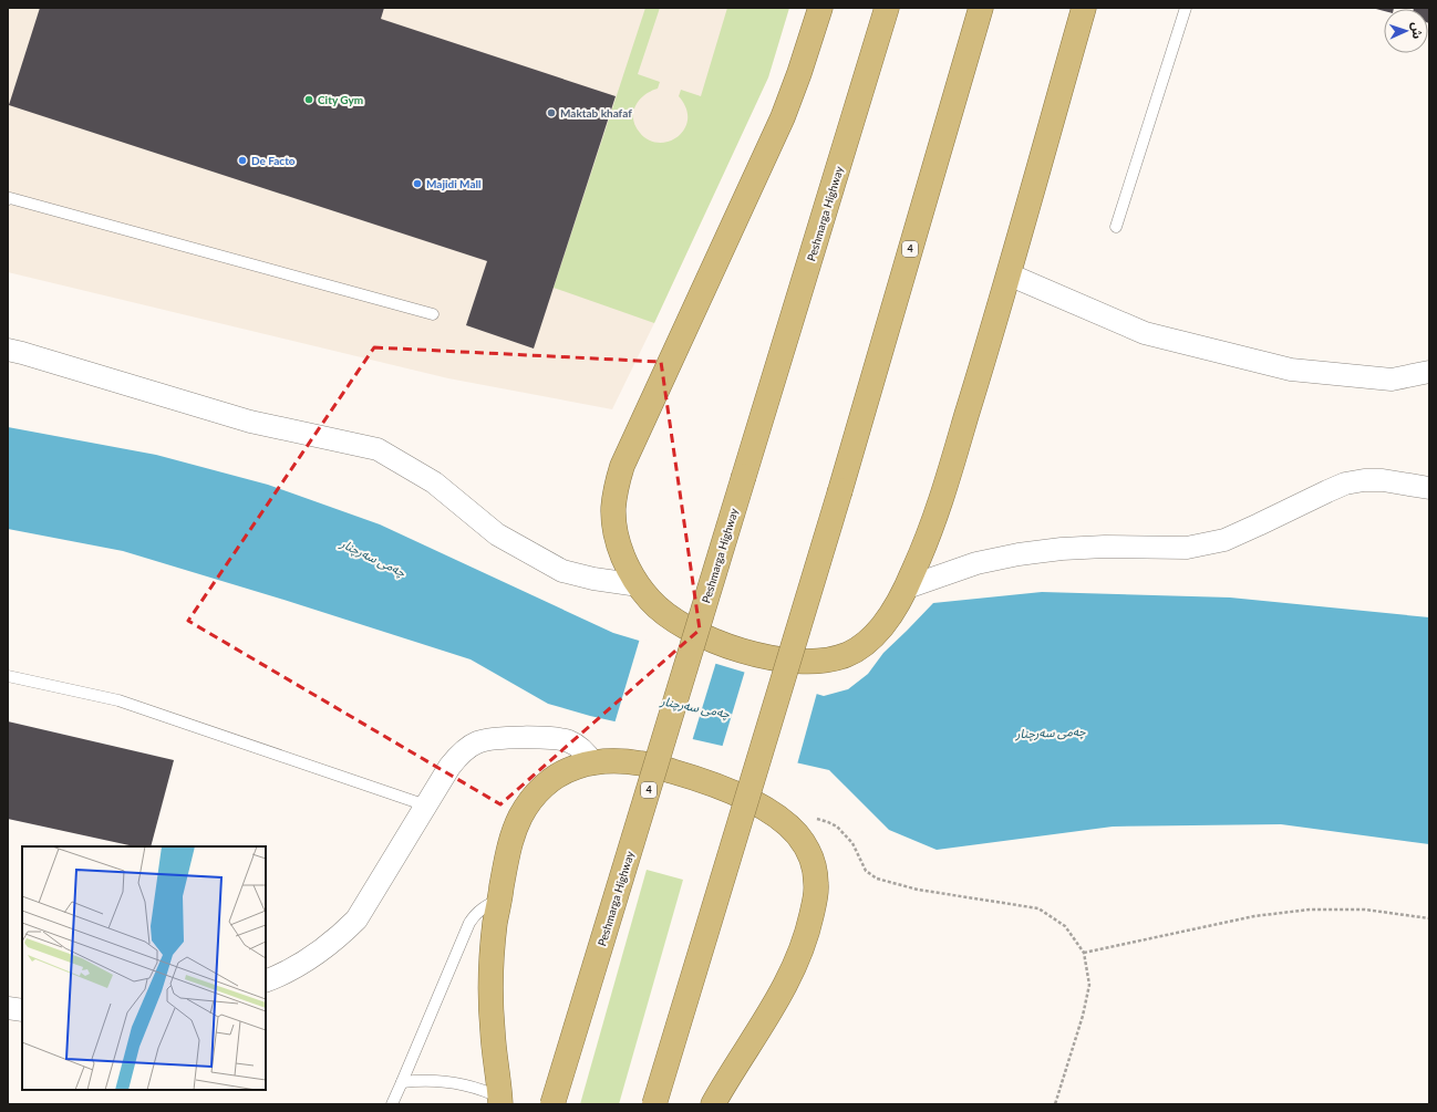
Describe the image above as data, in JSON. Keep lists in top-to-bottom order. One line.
{"streets":{"highway":["Peshmarga Highway","4"]},"water":["چەمی سەرچنار"],"places":["City Gym","Maktab khafaf","De Facto","Majidi Mall"],"north":"right"}
